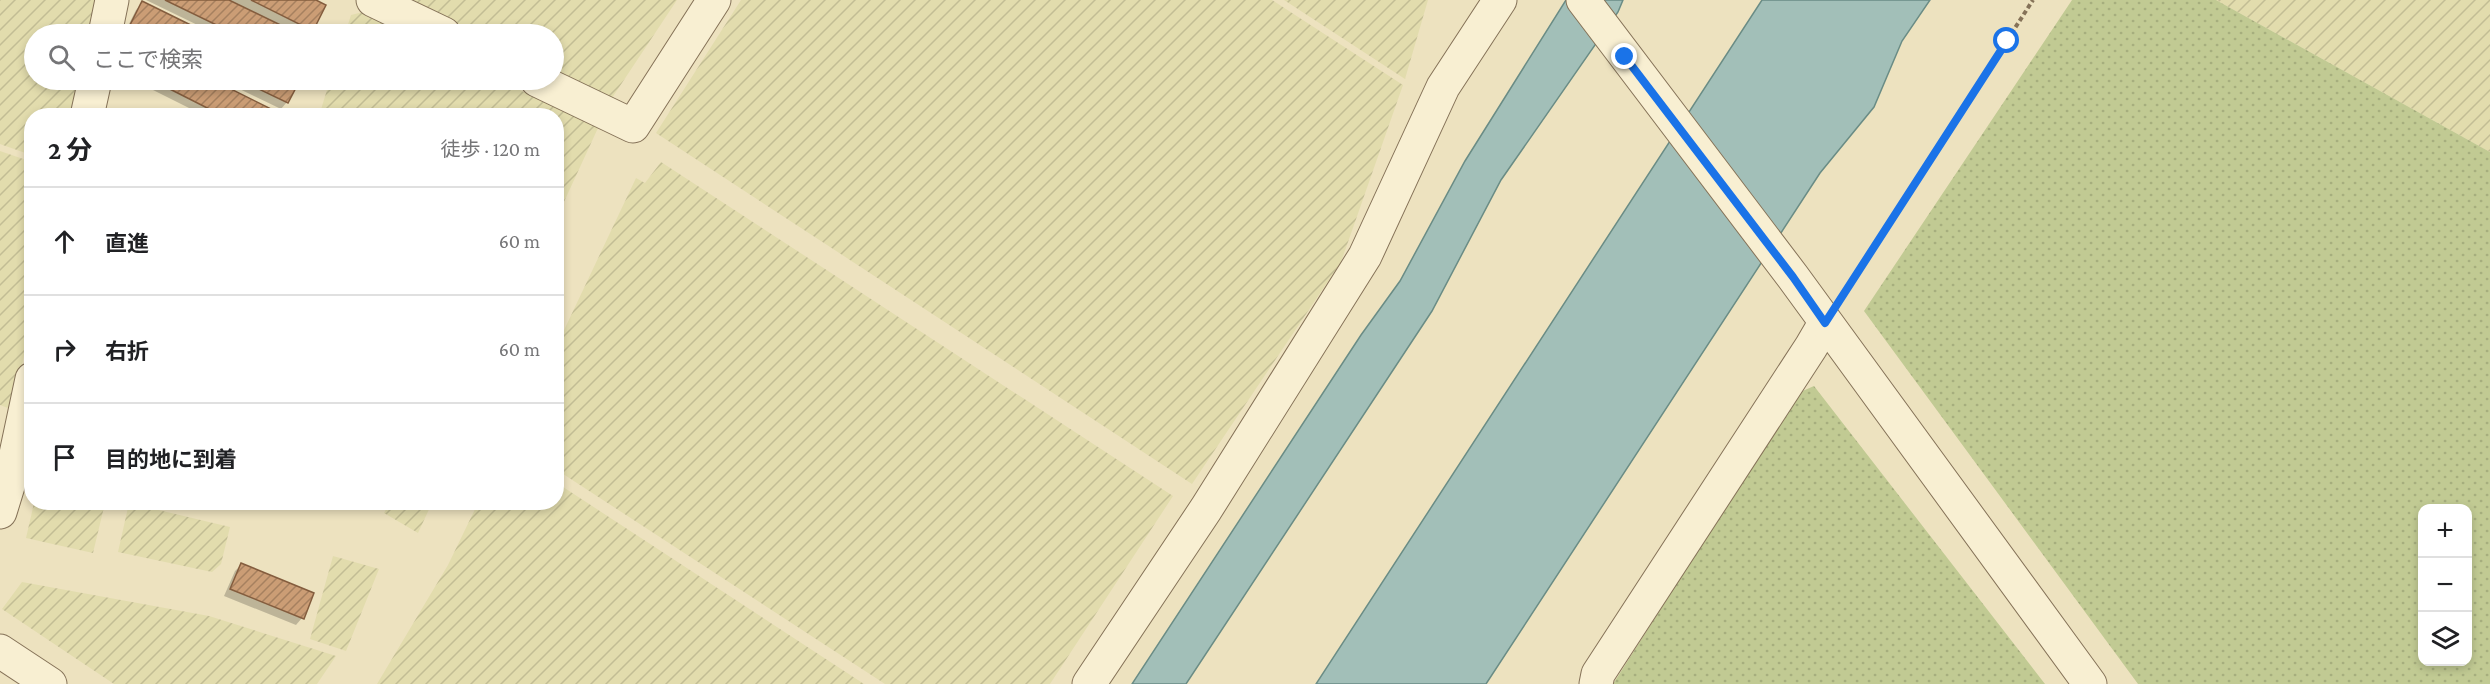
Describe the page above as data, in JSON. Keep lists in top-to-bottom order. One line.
{"page":{"search":"ここで検索","heading":["2 分","徒歩 · 120 m"],"list":[["直進","60 m"],["右折","60 m"],"目的地に到着"],"map_buttons":["+","−"]}}
